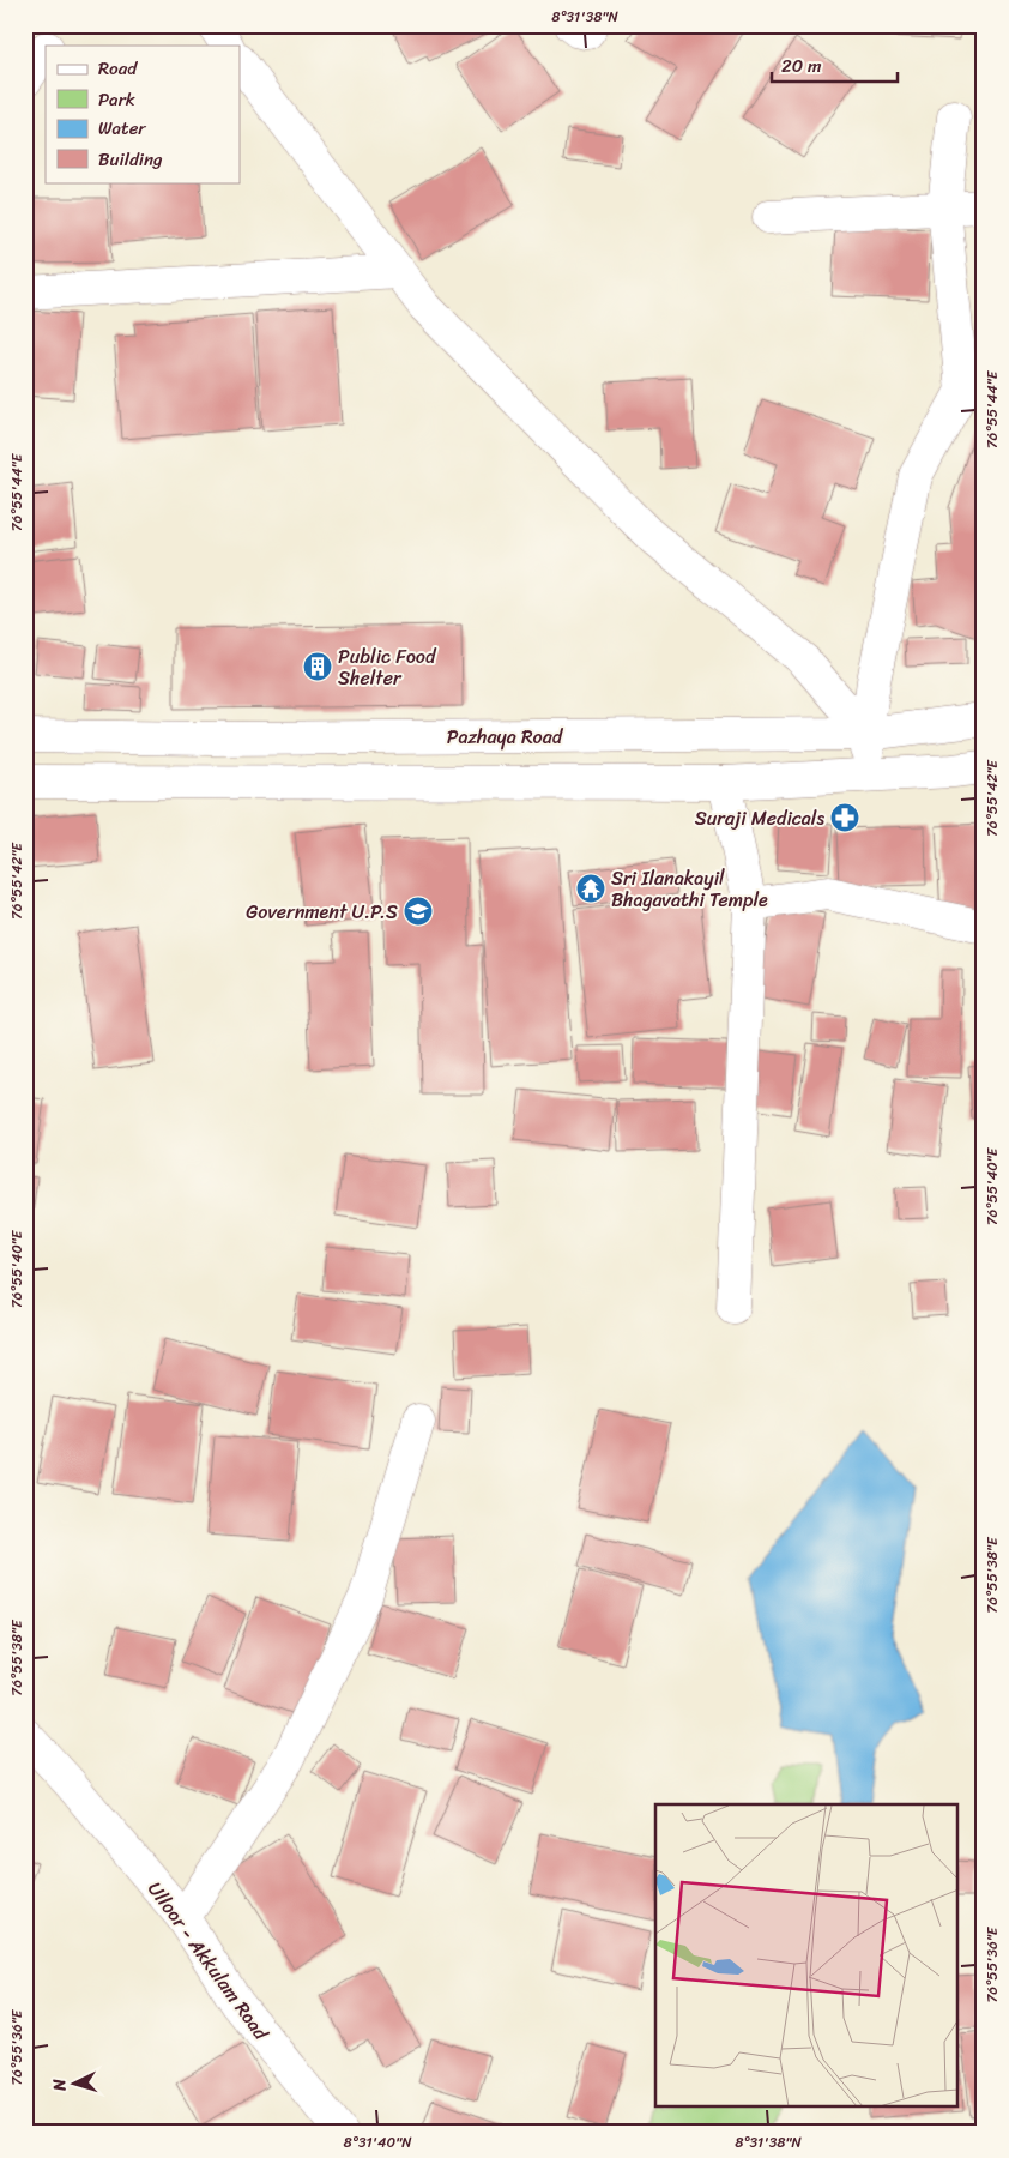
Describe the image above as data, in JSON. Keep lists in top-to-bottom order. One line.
{"streets":{"street":["Pazhaya Road","Ulloor - Akkulam Road"]},"places":{"building":["Public Food Shelter"],"pharmacy":["Suraji Medicals"],"temple":["Sri Ilanakayil Bhagavathi Temple"],"school or university":["Government U.P.S"]},"legend":["Road","Park","Water","Building"],"scale_bar":"20 m","north":"left","coordinates":["8°31'38\"N","76°55'44\"E","76°55'42\"E","76°55'40\"E","76°55'38\"E","76°55'36\"E","8°31'40\"N"]}
